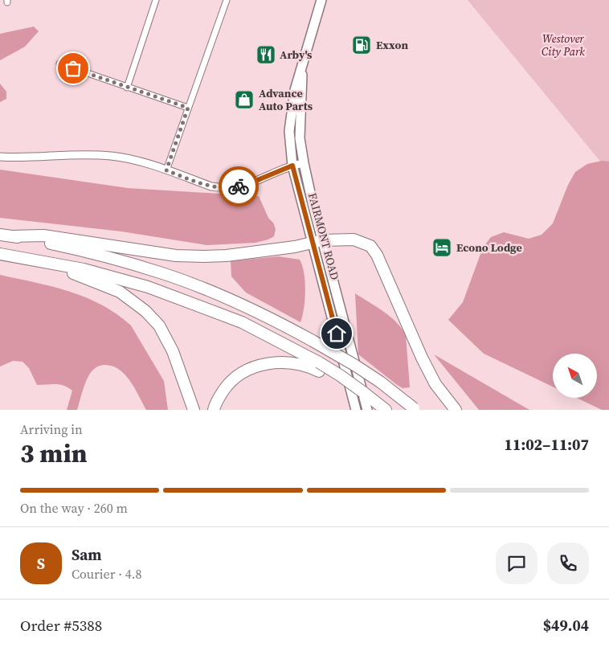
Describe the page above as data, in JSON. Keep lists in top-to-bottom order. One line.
{"streets":{"main road":["FAIRMONT ROAD"]},"parks":["Westover City Park"],"places":{"fuel station":["Exxon"],"restaurant":["Arby's"],"shop":["Advance Auto Parts"],"hotel":["Econo Lodge"]},"north":"top left","page":{"heading":["3 min","Arriving in","11:02–11:07"],"panel":["Sam","Courier · 4.8","Order #5388","$49.04"],"bar":"On the way · 260 m","round":"S"}}
